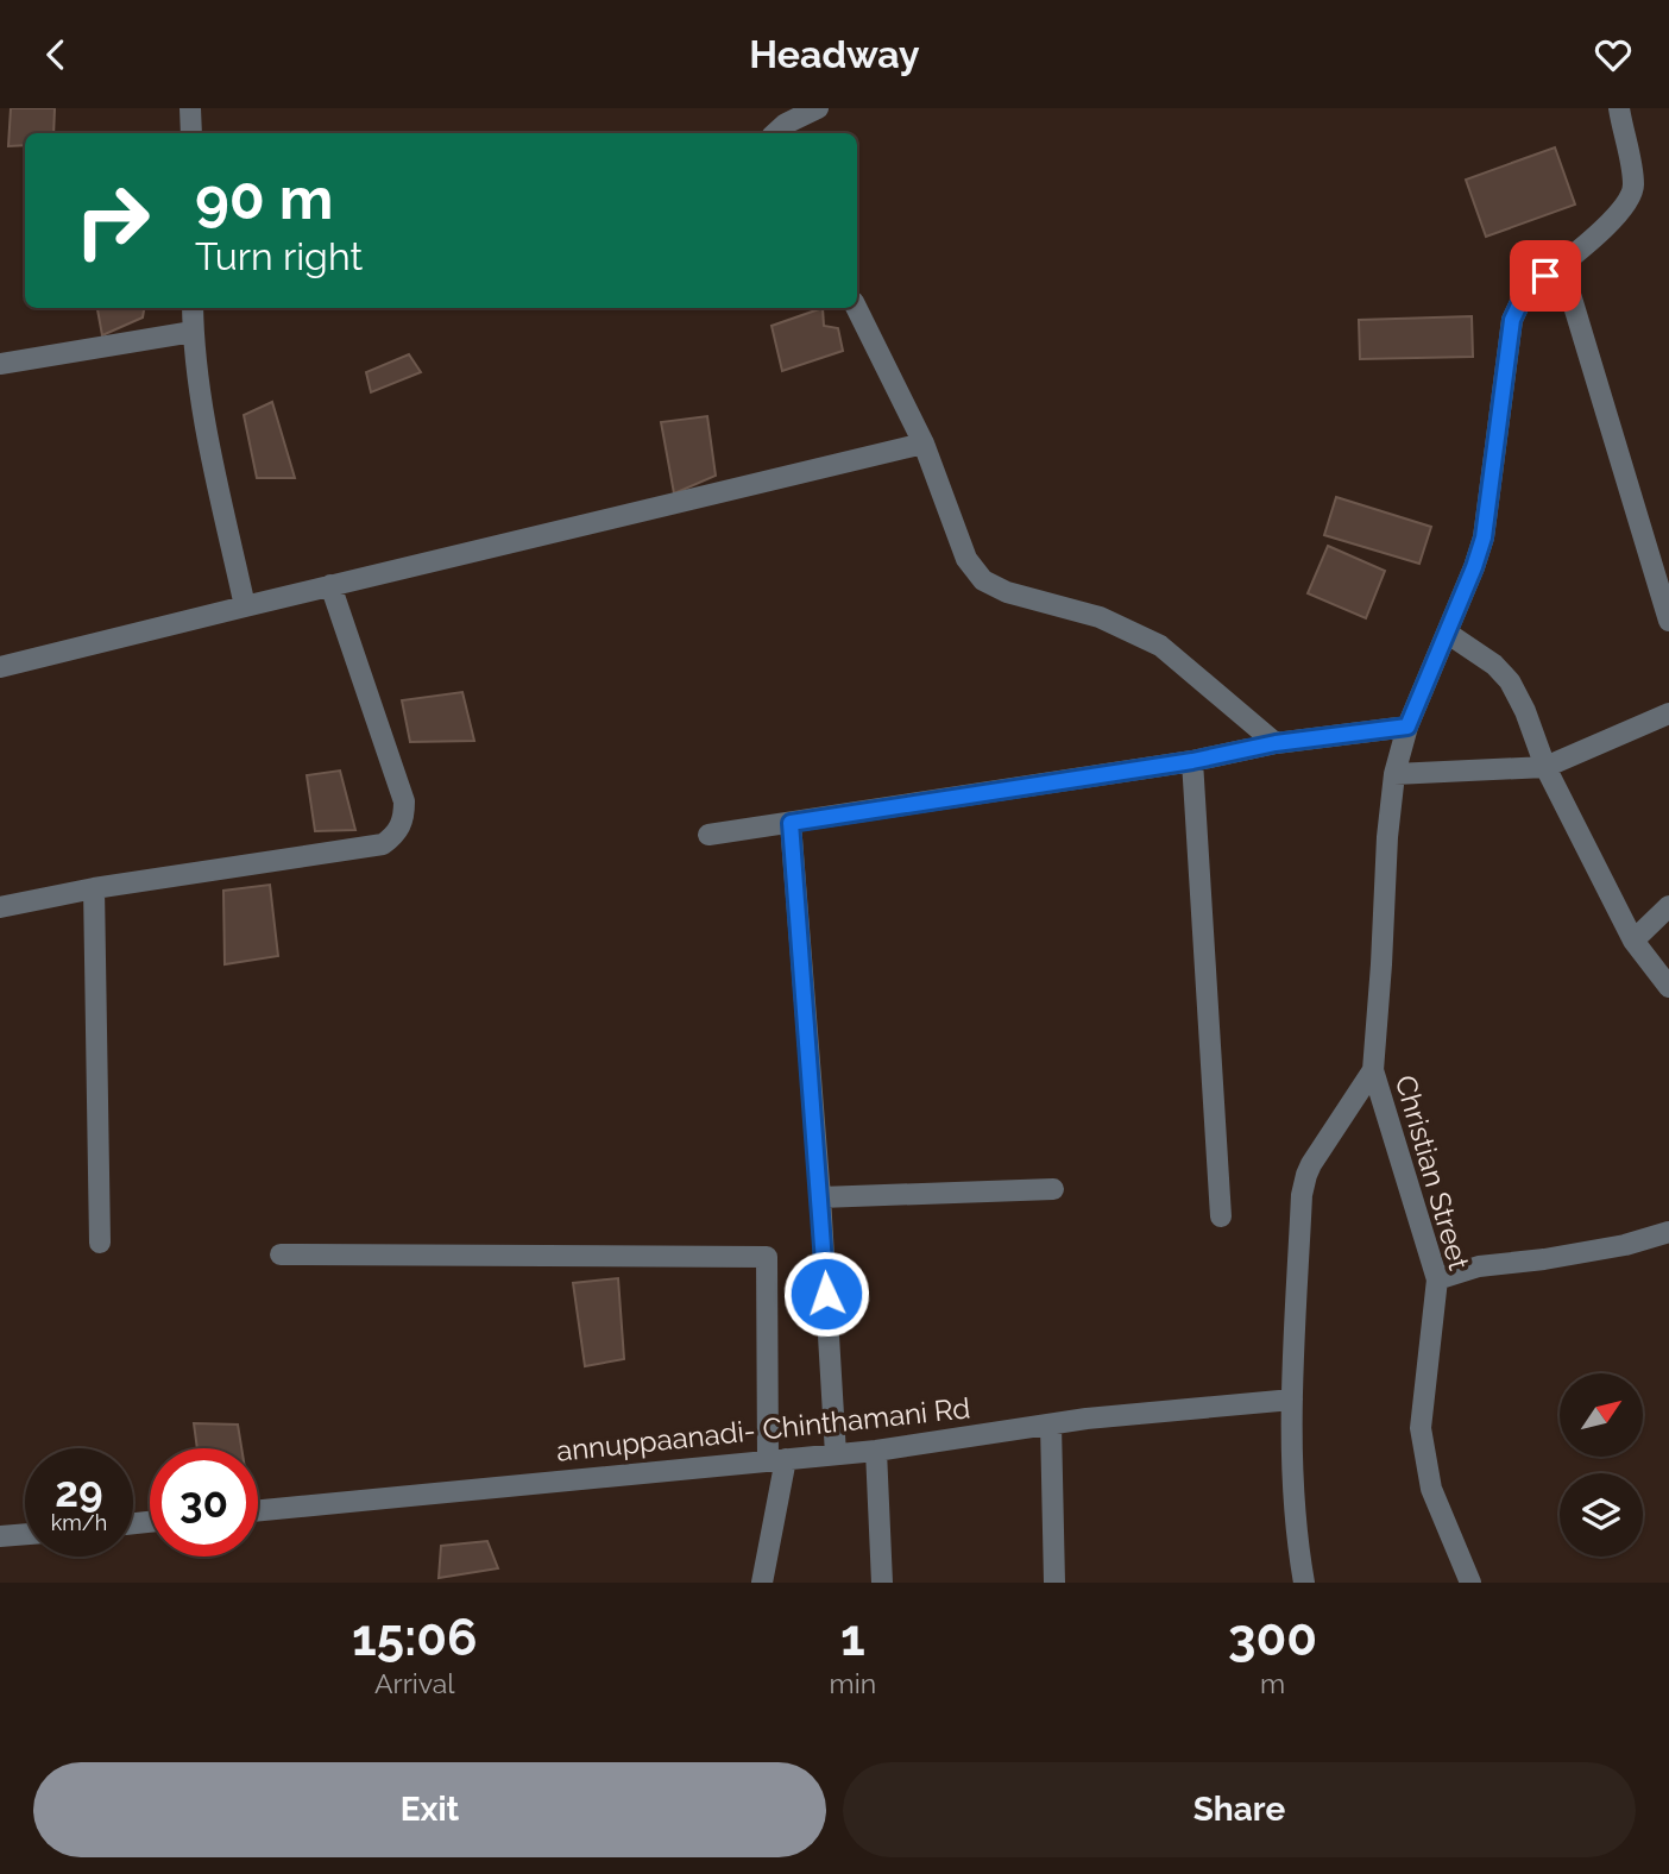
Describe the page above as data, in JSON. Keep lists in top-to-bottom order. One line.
{"streets":{"street":["Christian Street","annuppaanadi- Chinthamani Rd"]},"north":"top right","page":{"header":"Headway","turn":["90 m","Turn right"],"speed":"29 km/h","limit":"30","eta":["15:06","Arrival","1","min","300","m"],"buttons":["Exit","Share"]}}
